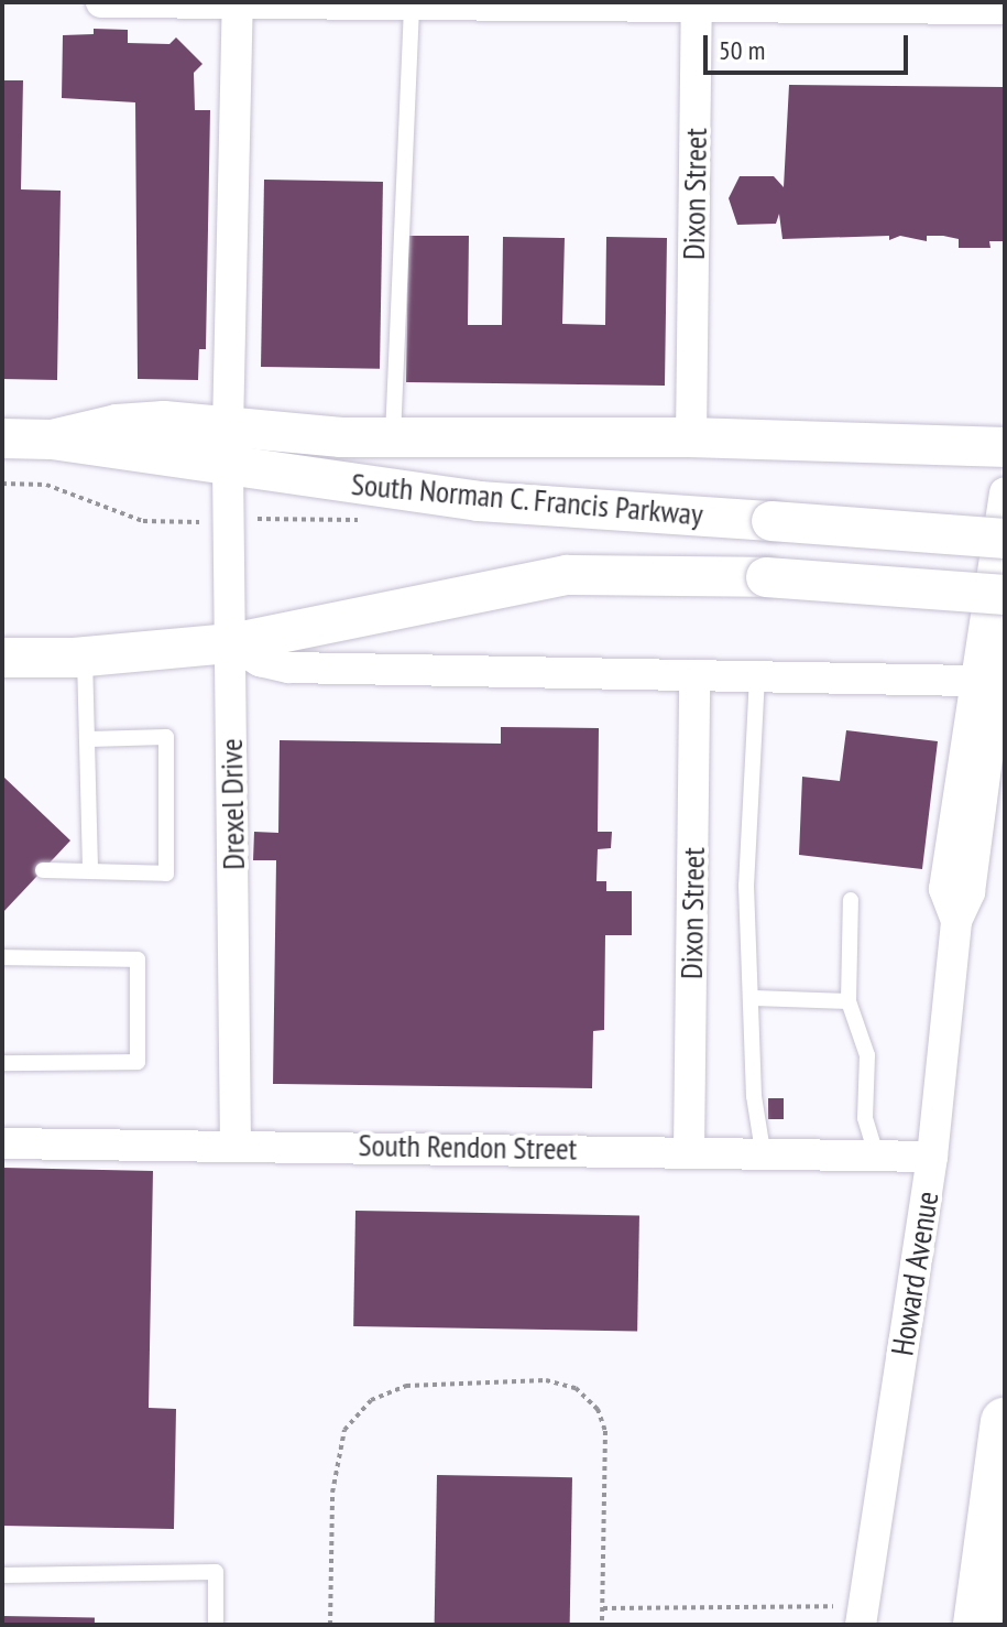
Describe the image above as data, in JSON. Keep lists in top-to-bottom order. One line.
{"streets":{"street":["Dixon Street","South Norman C. Francis Parkway","Drexel Drive","South Rendon Street","Howard Avenue"]},"crossings":[["Dixon Street","South Norman C. Francis Parkway"],["Dixon Street","South Rendon Street"],["South Norman C. Francis Parkway","Drexel Drive"],["Drexel Drive","South Rendon Street"],["South Rendon Street","Howard Avenue"]],"scale_bar":"50 m"}
